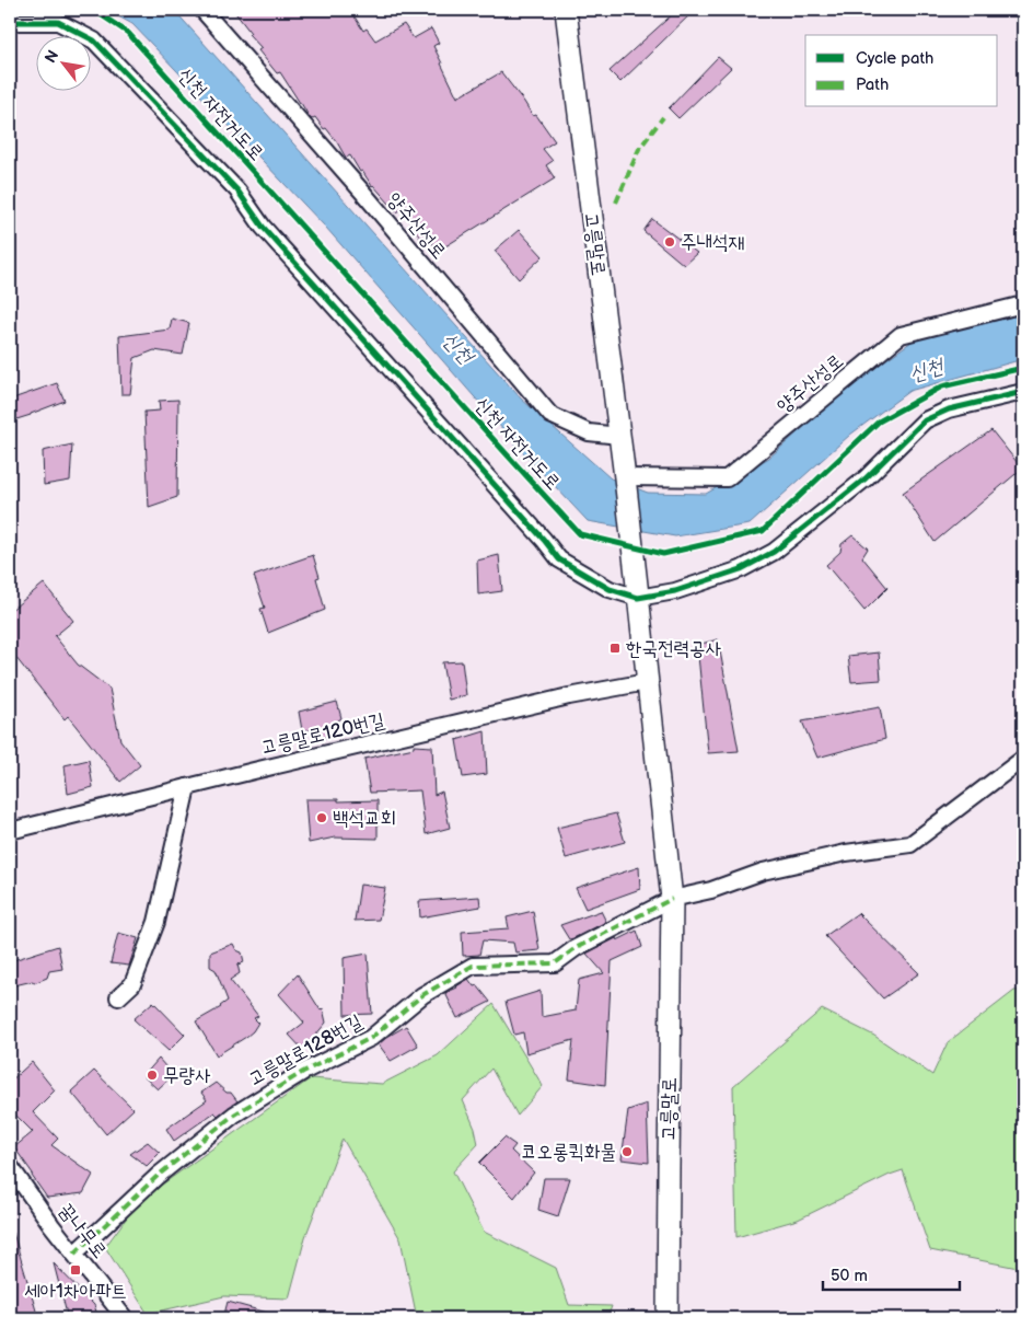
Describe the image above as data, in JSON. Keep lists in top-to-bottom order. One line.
{"streets":{"street":["양주산성로","고릉말로","고릉말로120번길","고릉말로128번길","꿈나무로"],"cycle path":["신천 자전거도로"]},"crossings":[["양주산성로","고릉말로"],["고릉말로","고릉말로120번길"],["고릉말로","고릉말로128번길"],["고릉말로128번길","꿈나무로"]],"water":["신천"],"places":{"other":["주내석재","백석교회","무량사","코오롱퀵화물"],"transit":["한국전력공사","세아1차아파트"]},"legend":["Cycle path","Path"],"scale_bar":"50 m","north":"top left"}
